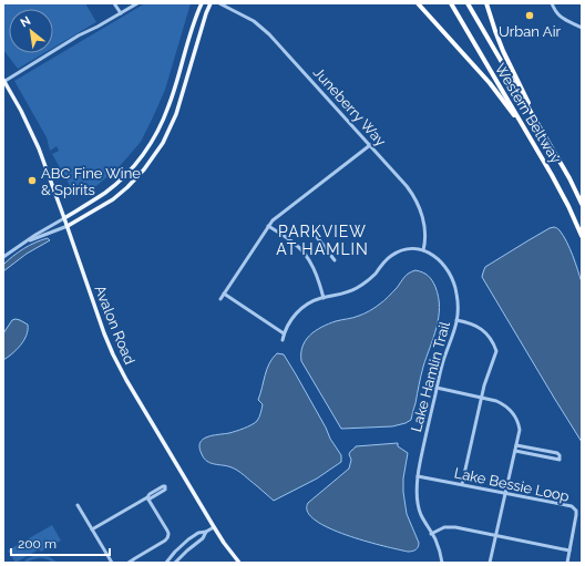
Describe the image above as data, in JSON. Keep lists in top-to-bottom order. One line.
{"streets":{"highway":["Western Beltway"],"main road":["Avalon Road"],"street":["Juneberry Way","Lake Hamlin Trail","Lake Bessie Loop"]},"crossings":[["Juneberry Way","Lake Hamlin Trail"],["Lake Hamlin Trail","Lake Bessie Loop"]],"districts":["PARKVIEW AT HAMLIN"],"places":["Urban Air","ABC Fine Wine & Spirits"],"scale_bar":"200 m","north":"top left"}
